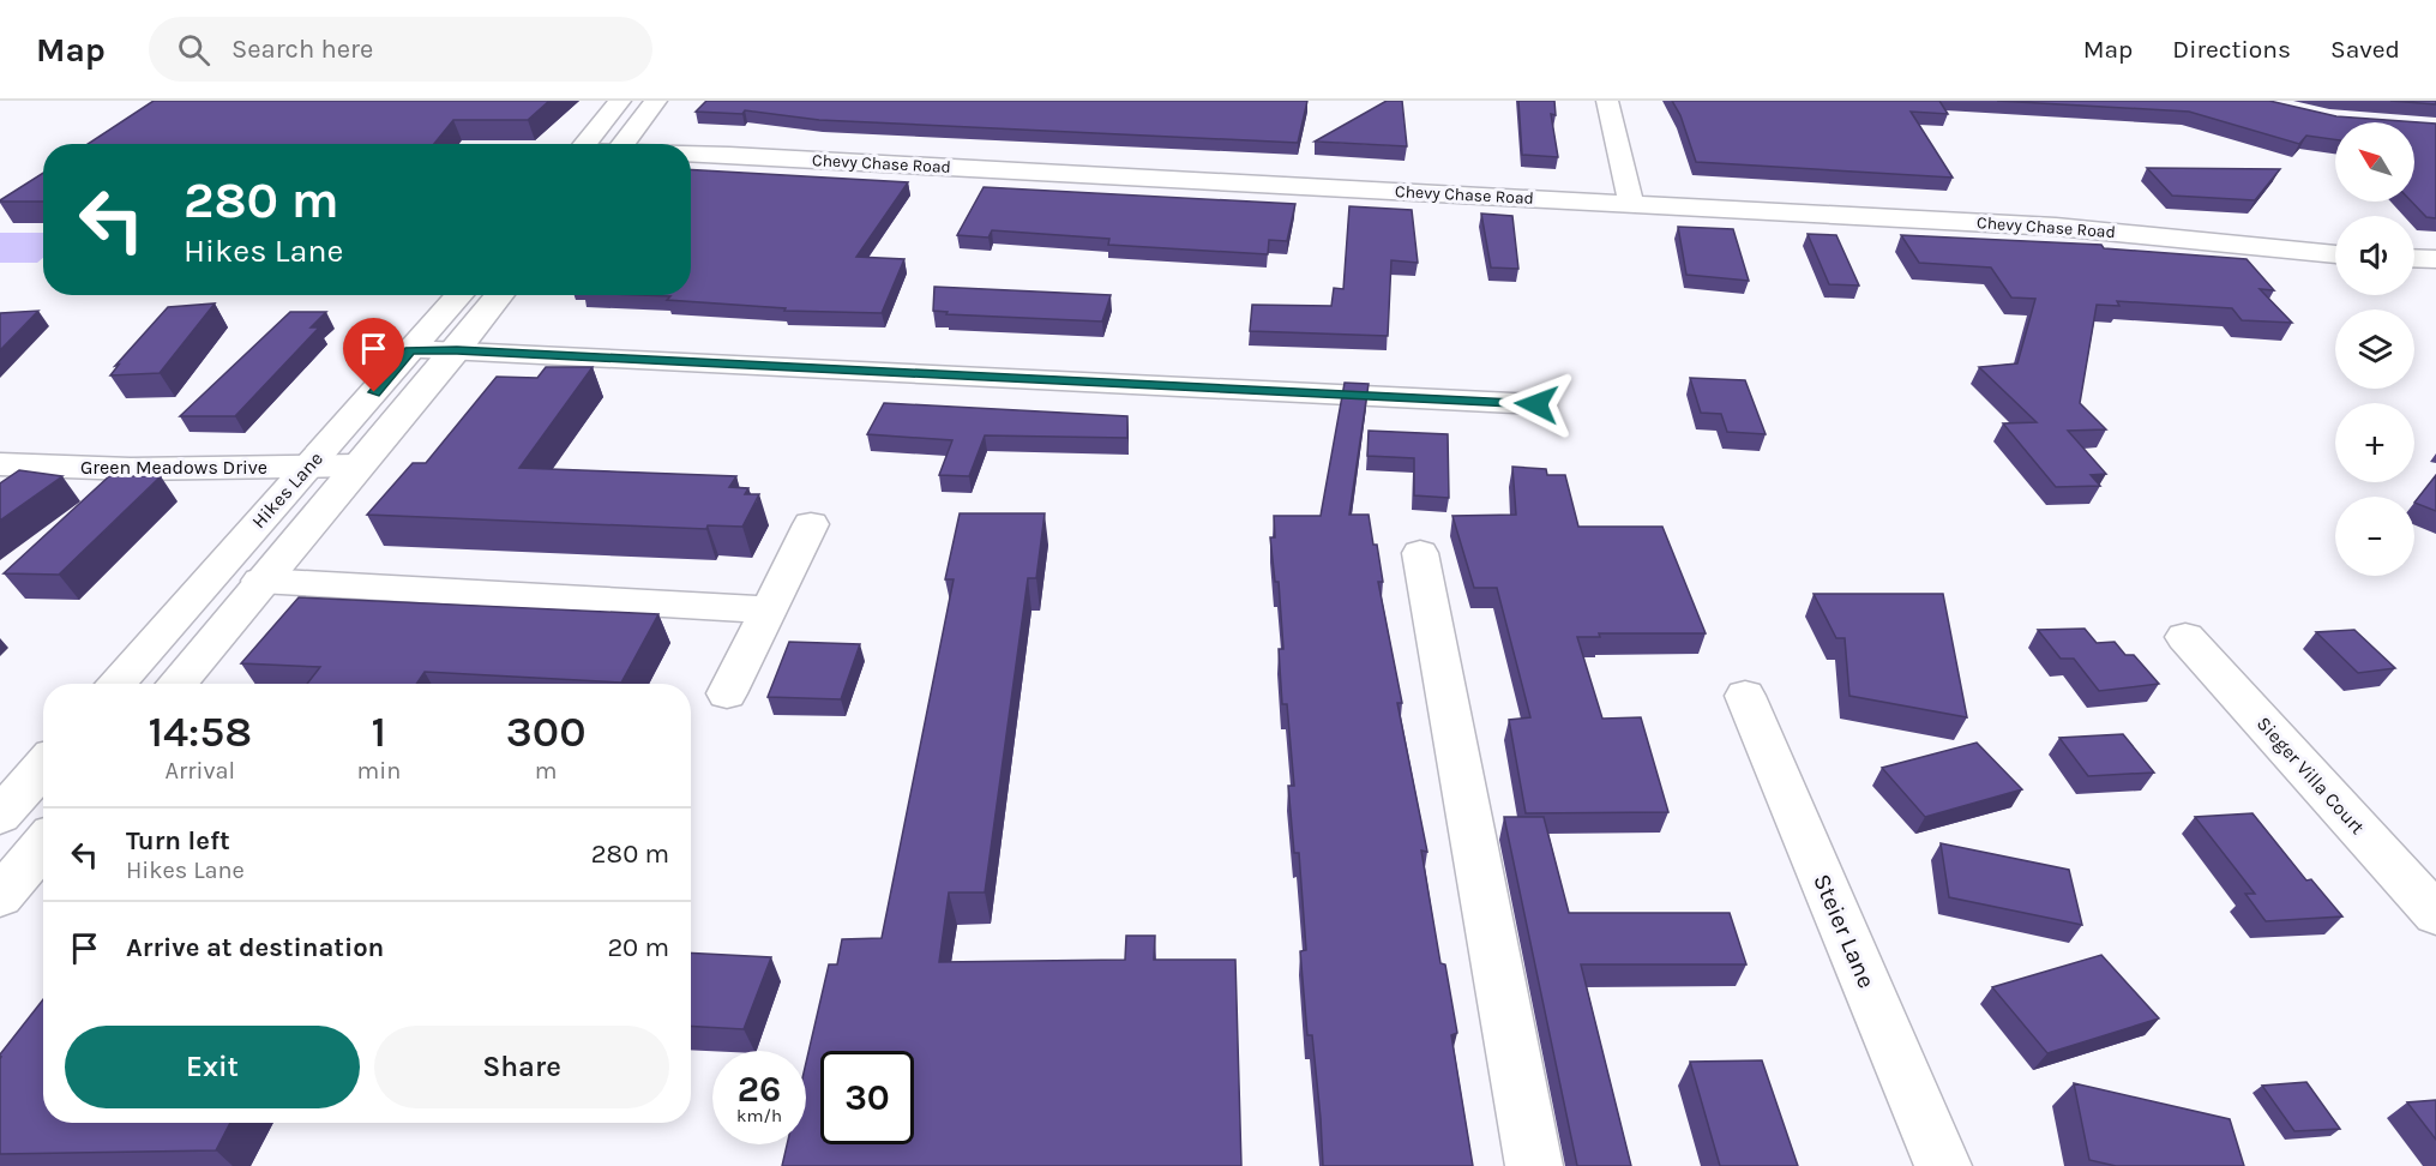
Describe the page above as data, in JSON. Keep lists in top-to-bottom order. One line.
{"streets":{"street":["Chevy Chase Road","Green Meadows Drive","Hikes Lane","Sieger Villa Court","Steier Lane"]},"crossings":[["Green Meadows Drive","Hikes Lane"]],"north":"top left","page":{"header":"Map","search":"Search here","nav":["Map","Directions","Saved"],"map_buttons":["+","−"],"turn":["280 m","Hikes Lane"],"eta":["14:58","Arrival","1","min","300","m"],"list":[{"name":"Turn left","note":"Hikes Lane","value":"280 m"},{"name":"Arrive at destination","value":"20 m"}],"buttons":["Exit","Share"],"speed":"26 km/h","limit":"30"}}
